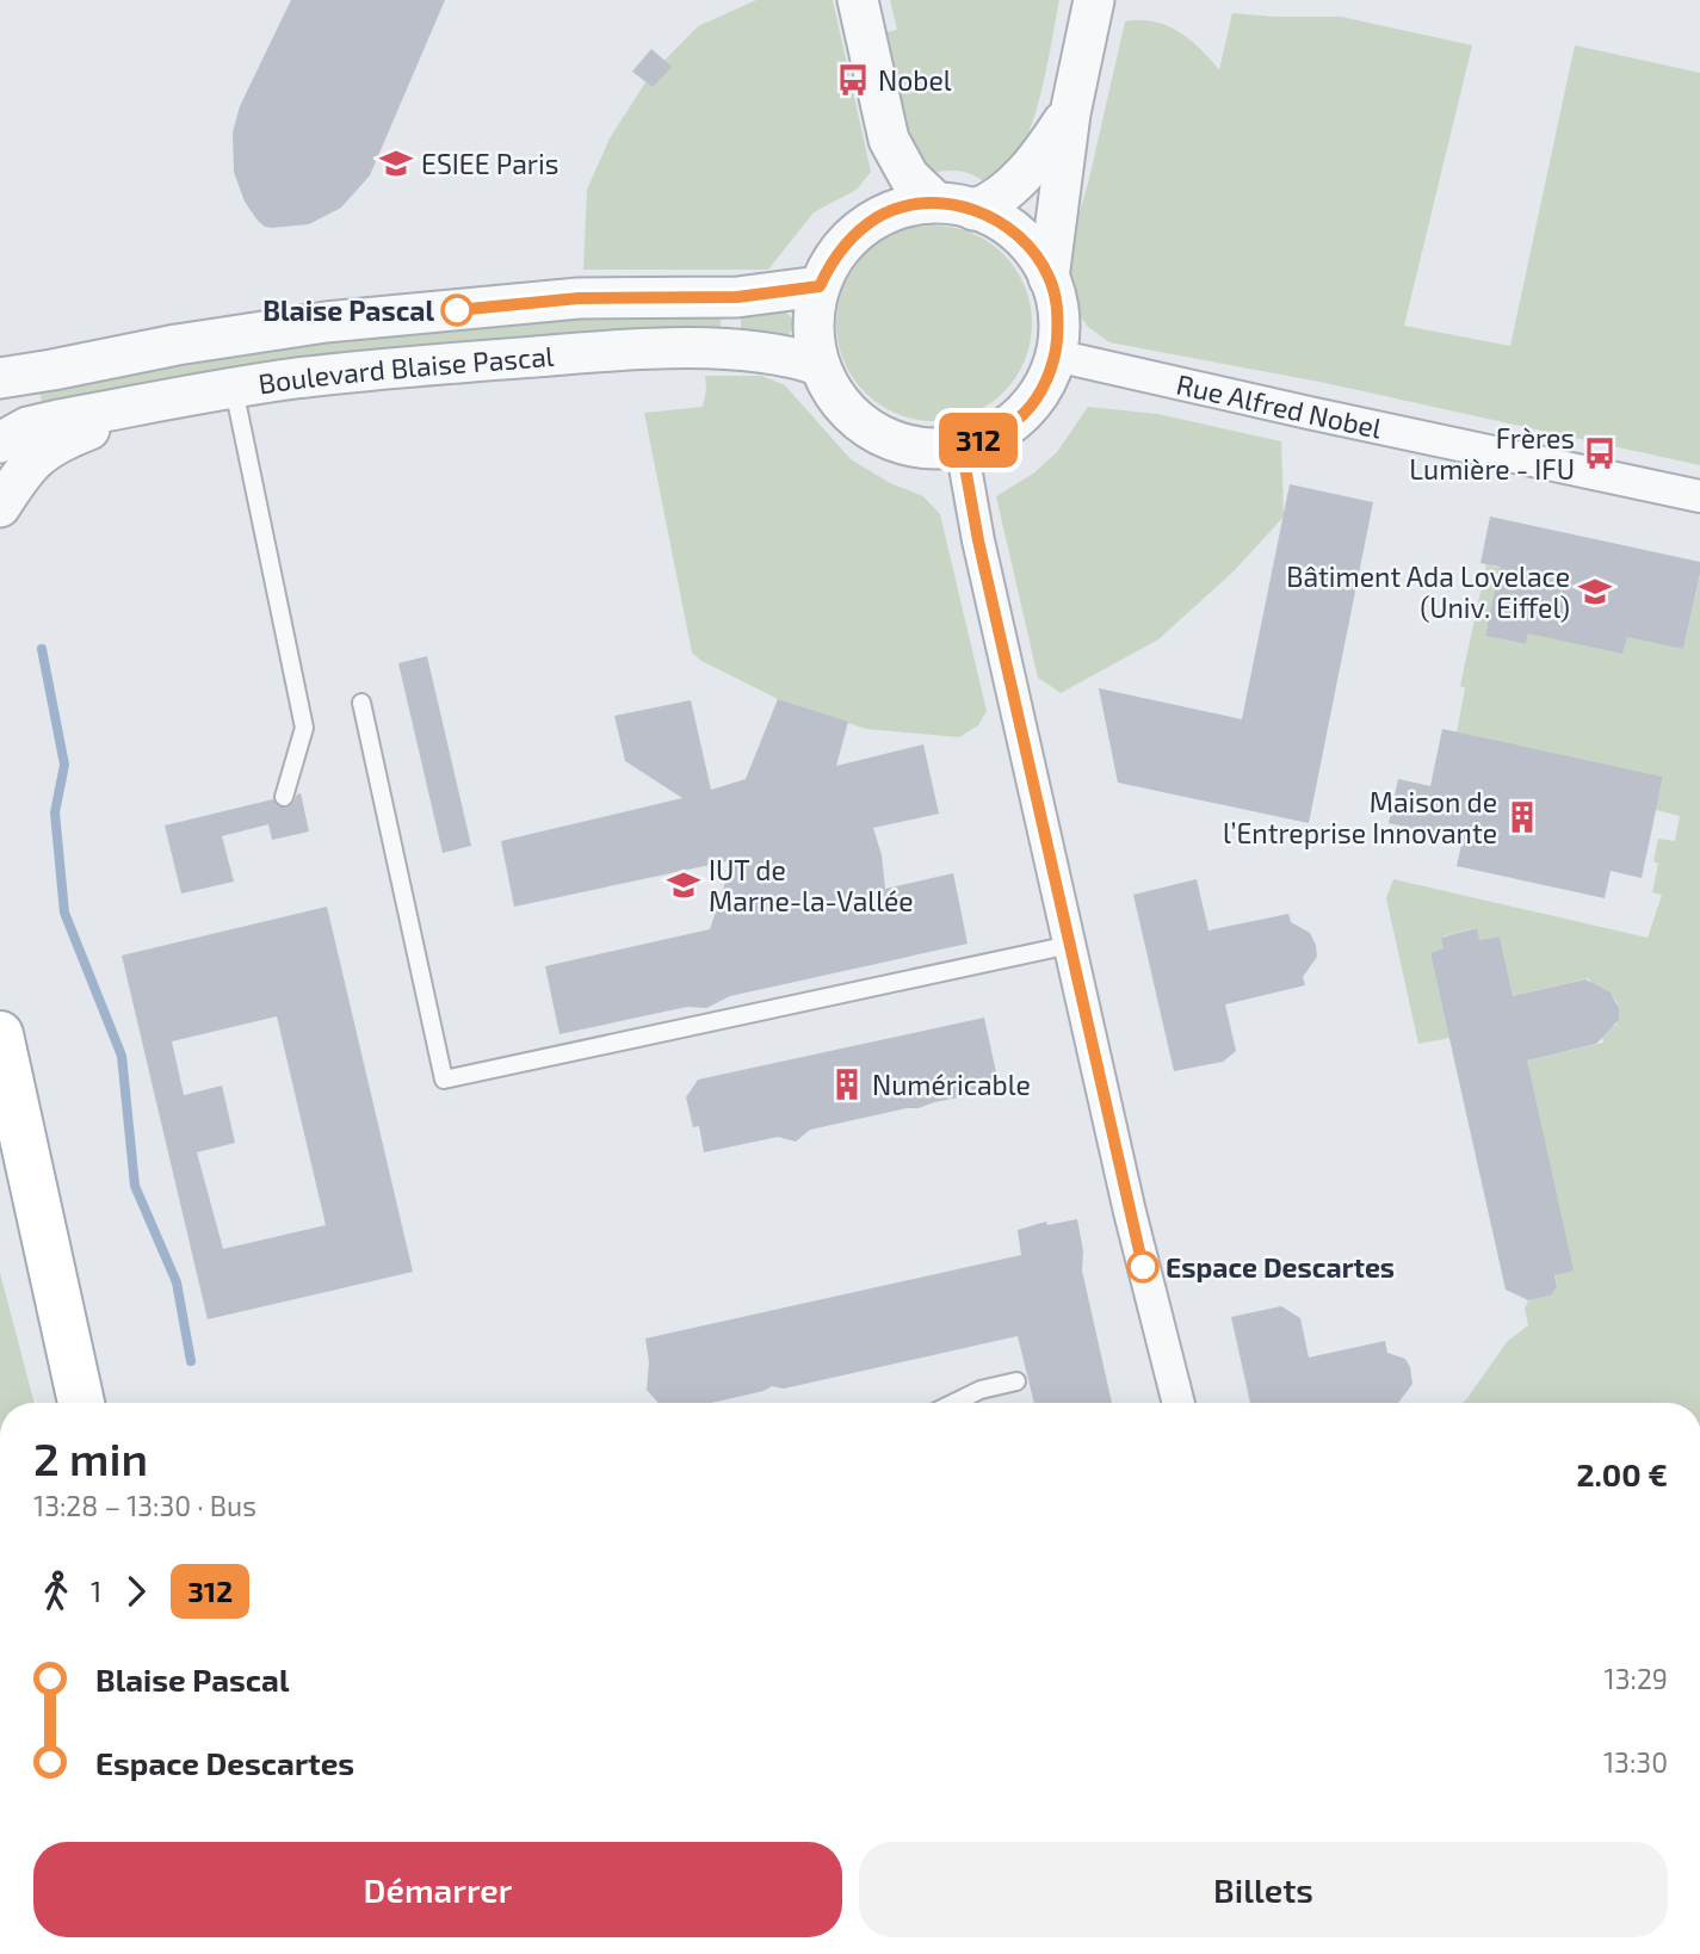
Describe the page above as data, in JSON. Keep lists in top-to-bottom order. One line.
{"streets":{"street":["Boulevard Blaise Pascal","Rue Alfred Nobel"]},"crossings":[["Boulevard Blaise Pascal","Rue Alfred Nobel"]],"places":{"bus stop":["Nobel","Frères Lumière - IFU"],"school or university":["ESIEE Paris","Bâtiment Ada Lovelace (Univ. Eiffel)","IUT de Marne-la-Vallée"],"other":["Blaise Pascal","Espace Descartes"],"building":["Maison de l’Entreprise Innovante","Numéricable"]},"lines":["bus line 312"],"page":{"on_map":"312","heading":["2 min","13:28 – 13:30 · Bus","2.00 €"],"legs":["1","312"],"list":[{"name":"Blaise Pascal","value":"13:29"},{"name":"Espace Descartes","value":"13:30"}],"buttons":["Démarrer","Billets"]}}
